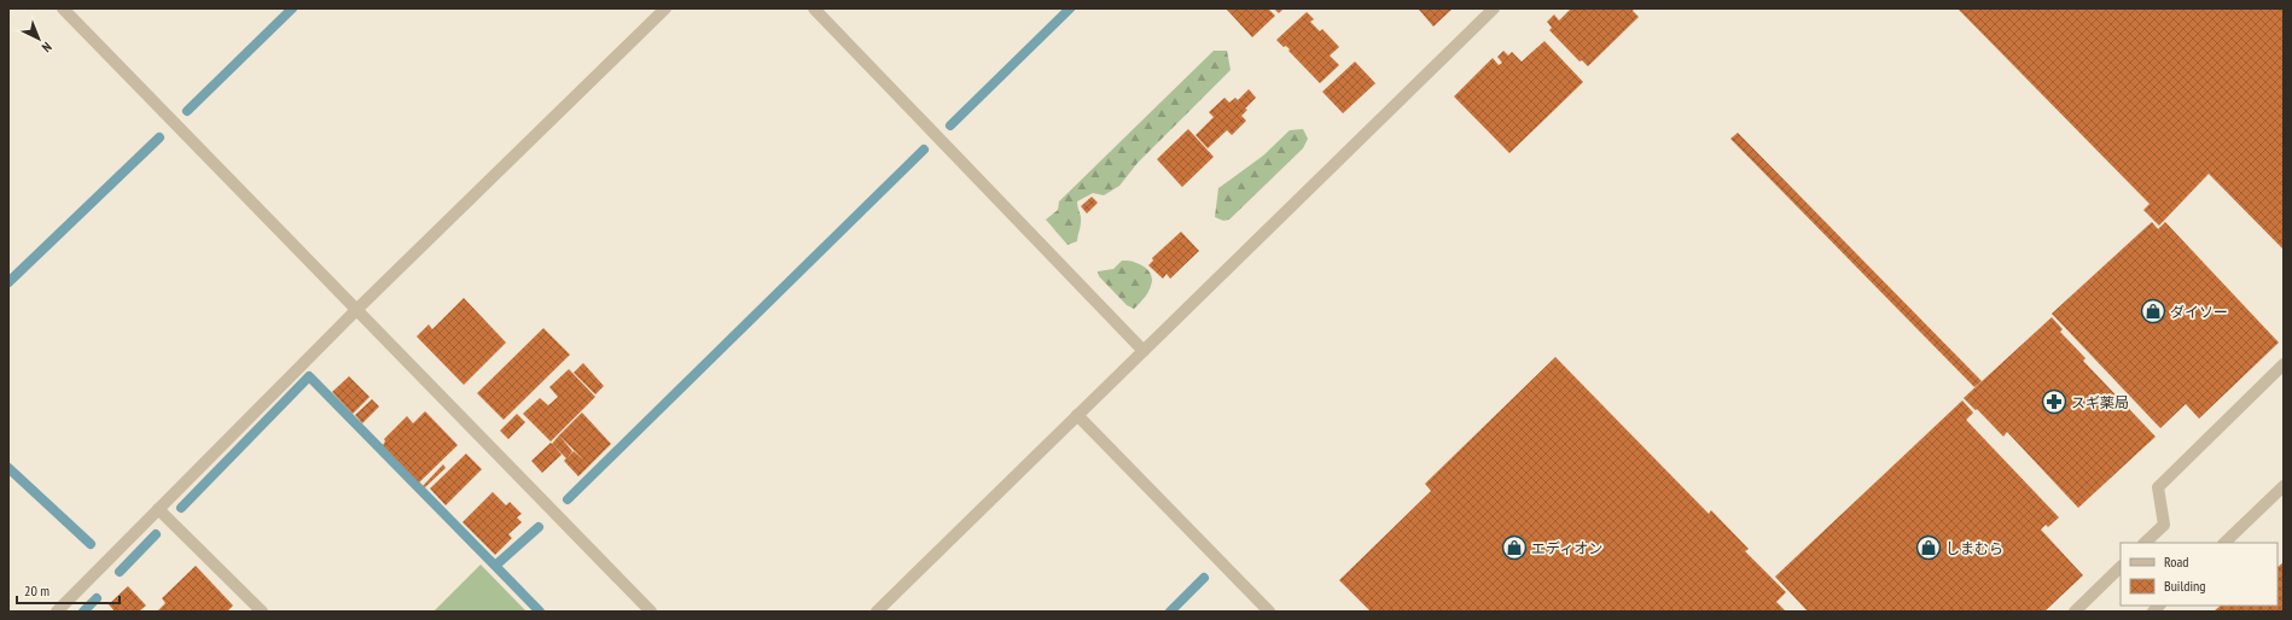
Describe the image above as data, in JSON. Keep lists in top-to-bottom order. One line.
{"places":{"shop":["ダイソー","エディオン","しまむら"],"pharmacy":["スギ薬局"]},"legend":["Road","Building"],"scale_bar":"20 m","north":"bottom right"}
